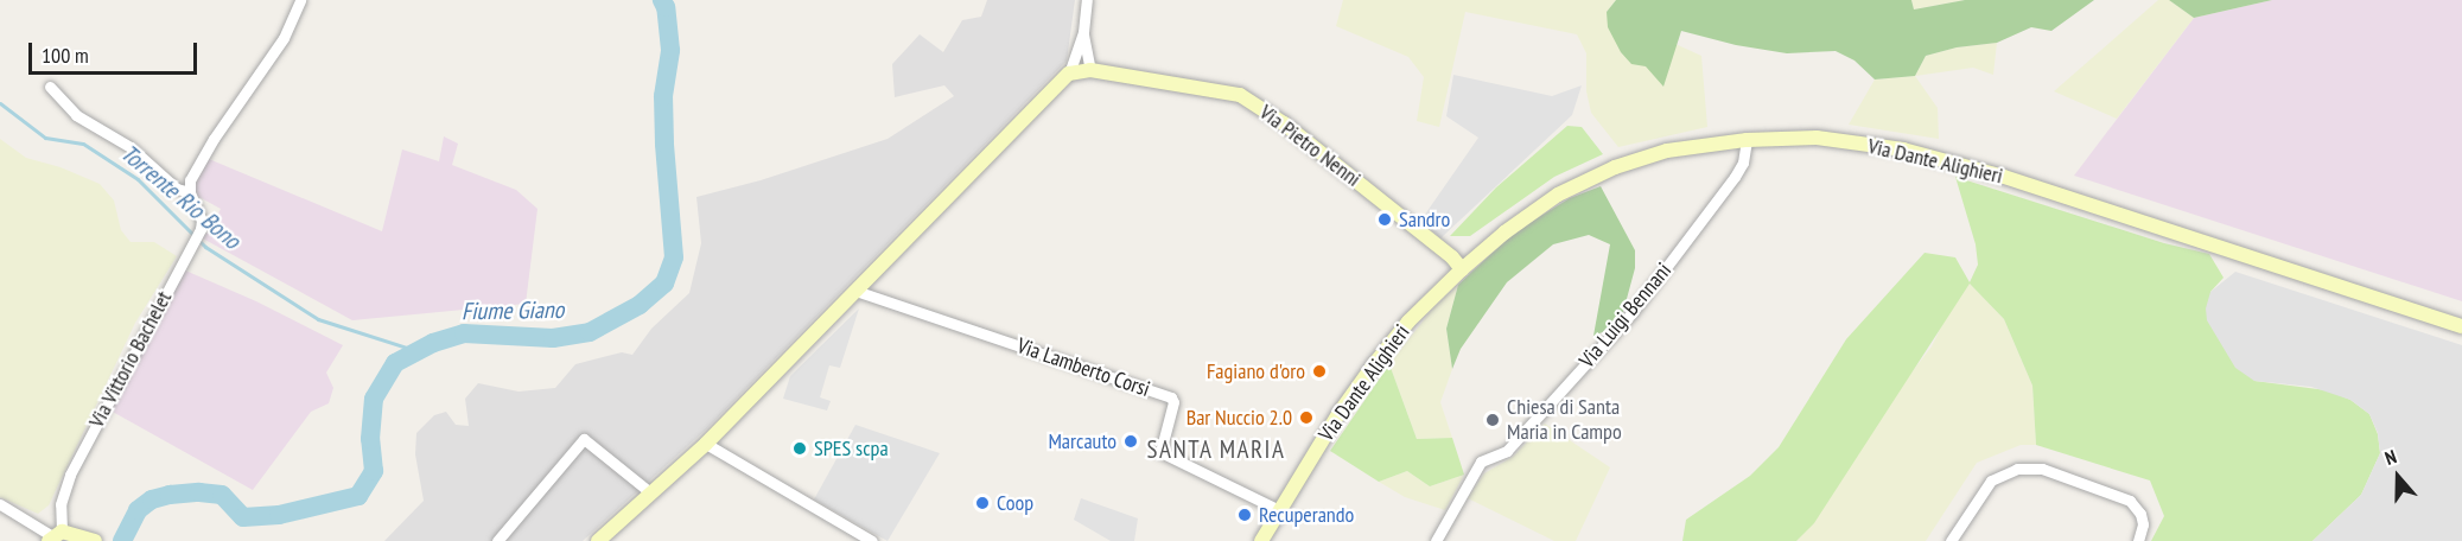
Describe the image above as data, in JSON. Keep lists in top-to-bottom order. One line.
{"streets":{"main road":["Via Pietro Nenni","Via Dante Alighieri"],"street":["Via Luigi Bennani","Via Vittorio Bachelet","Via Lamberto Corsi"]},"crossings":[["Via Pietro Nenni","Via Dante Alighieri"],["Via Dante Alighieri","Via Luigi Bennani"],["Via Dante Alighieri","Via Lamberto Corsi"]],"districts":["SANTA MARIA"],"water":["Torrente Rio Bono","Fiume Giano"],"places":["Sandro","Fagiano d'oro","Bar Nuccio 2.0","Chiesa di Santa Maria in Campo","Marcauto","SPES scpa","Coop","Recuperando"],"scale_bar":"100 m","north":"top"}
